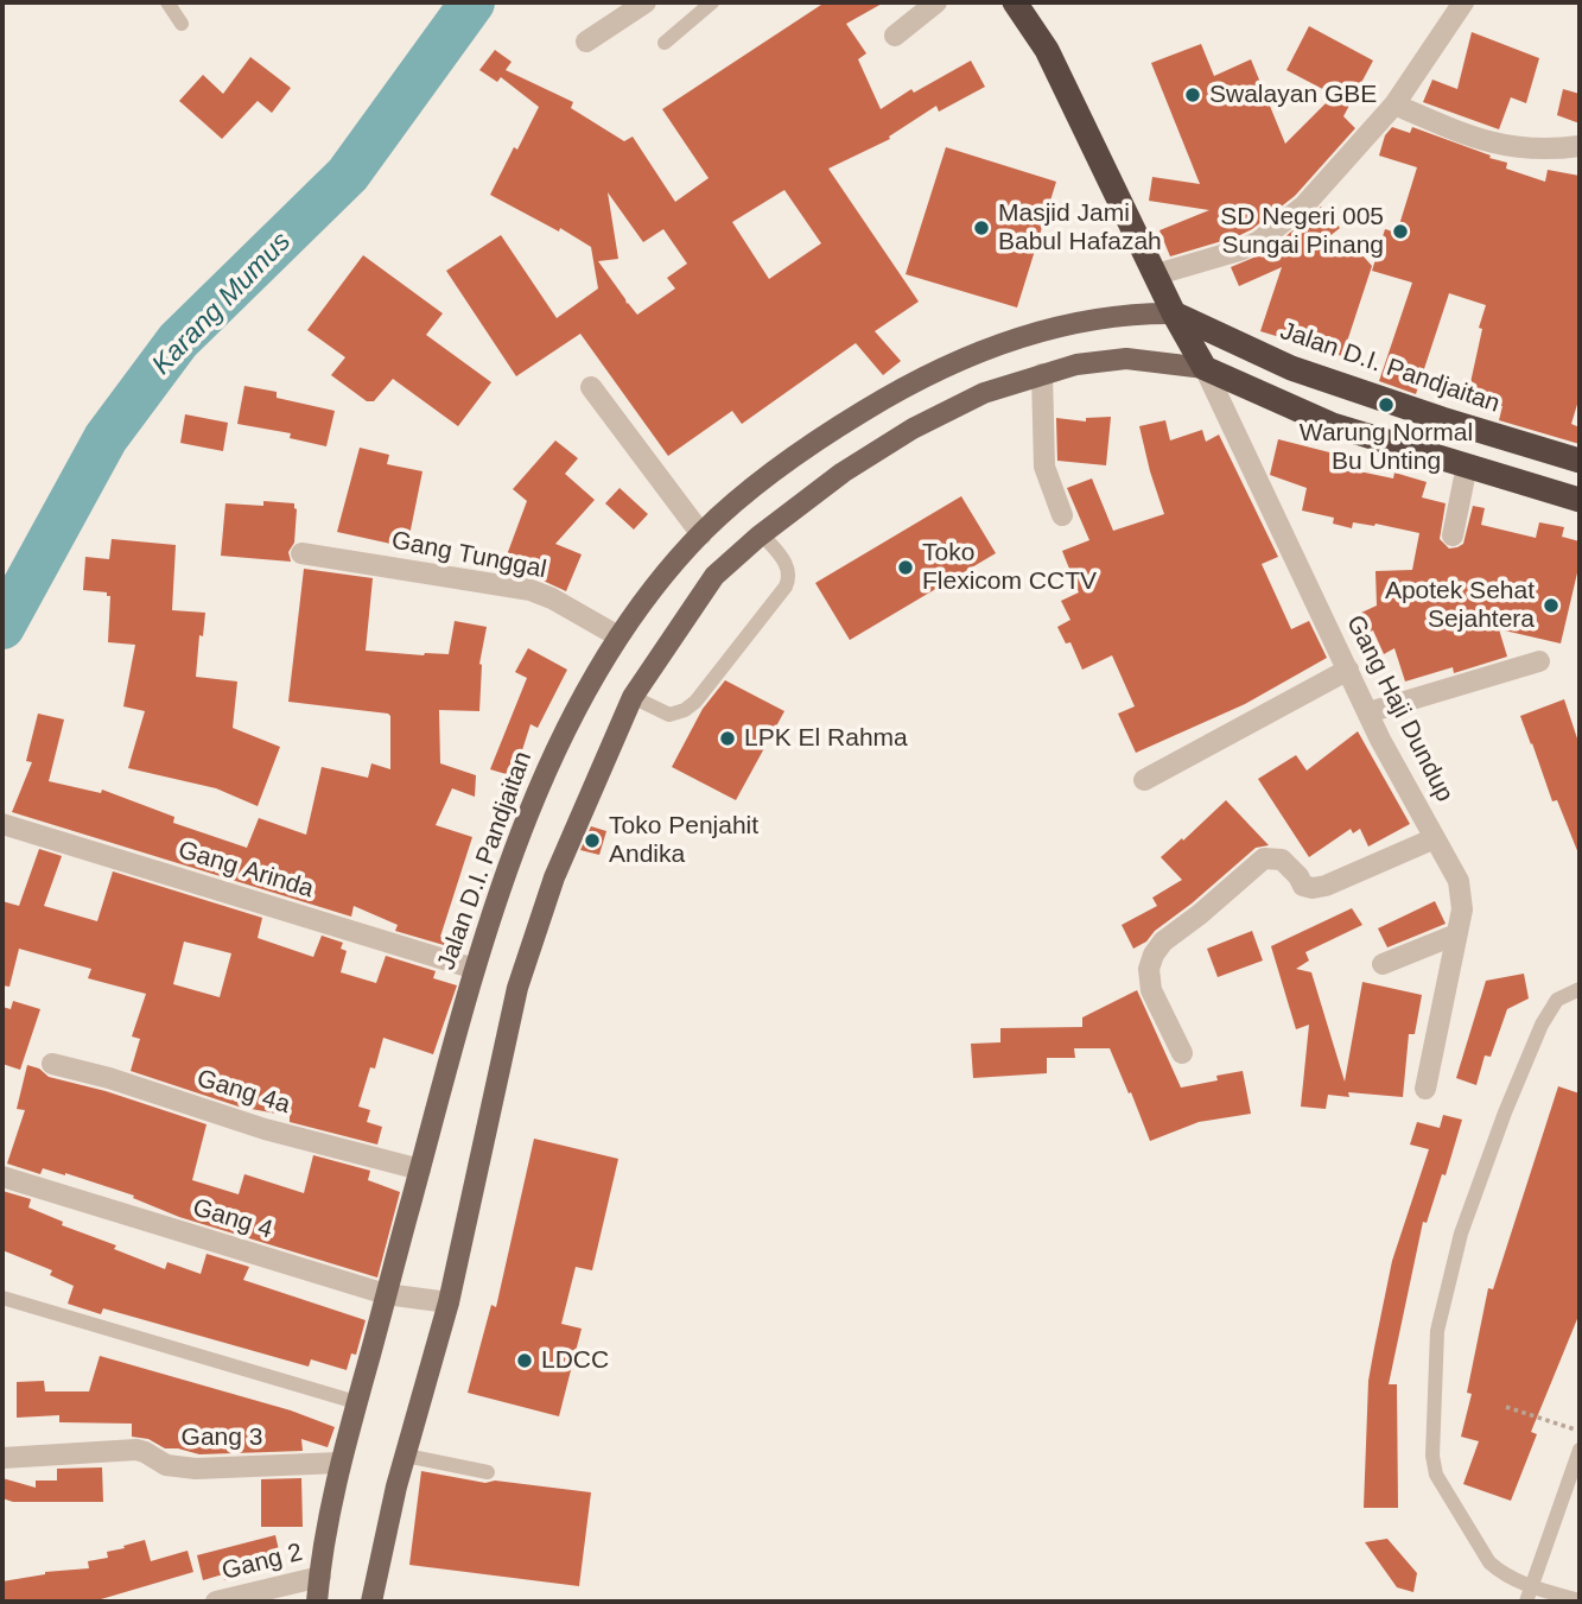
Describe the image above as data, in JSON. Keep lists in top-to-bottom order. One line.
{"streets":{"highway":["Jalan D.I. Pandjaitan"],"street":["Gang Tunggal","Gang Haji Dundup","Gang Arinda","Gang 4a","Gang 4","Gang 3","Gang 2"]},"crossings":[["Jalan D.I. Pandjaitan","Gang Tunggal"],["Jalan D.I. Pandjaitan","Gang Arinda"],["Jalan D.I. Pandjaitan","Gang 4a"],["Jalan D.I. Pandjaitan","Gang 4"],["Jalan D.I. Pandjaitan","Gang 3"],["Jalan D.I. Pandjaitan","Gang 2"]],"water":["Karang Mumus"],"places":["Swalayan GBE","Masjid Jami Babul Hafazah","SD Negeri 005 Sungai Pinang","Warung Normal Bu Unting","Toko Flexicom CCTV","Apotek Sehat Sejahtera","LPK El Rahma","Toko Penjahit Andika","LDCC"]}
